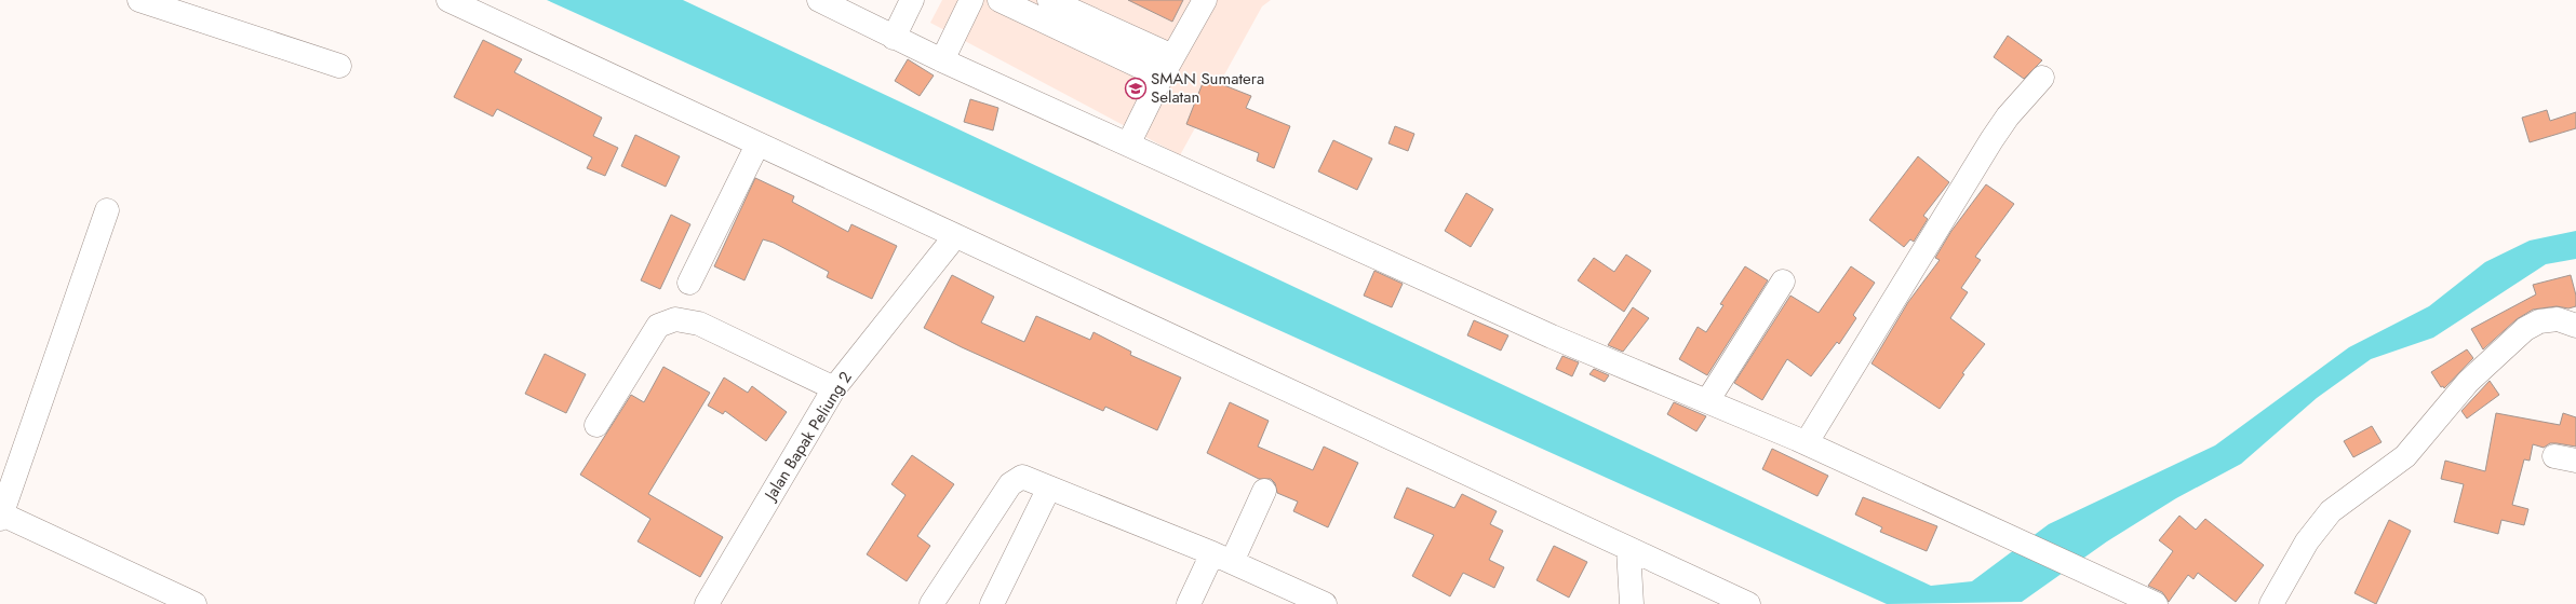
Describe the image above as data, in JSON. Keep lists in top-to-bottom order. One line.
{"streets":{"street":["Jalan Bapak Peliung 2"]},"places":{"school or university":["SMAN Sumatera Selatan"]}}
